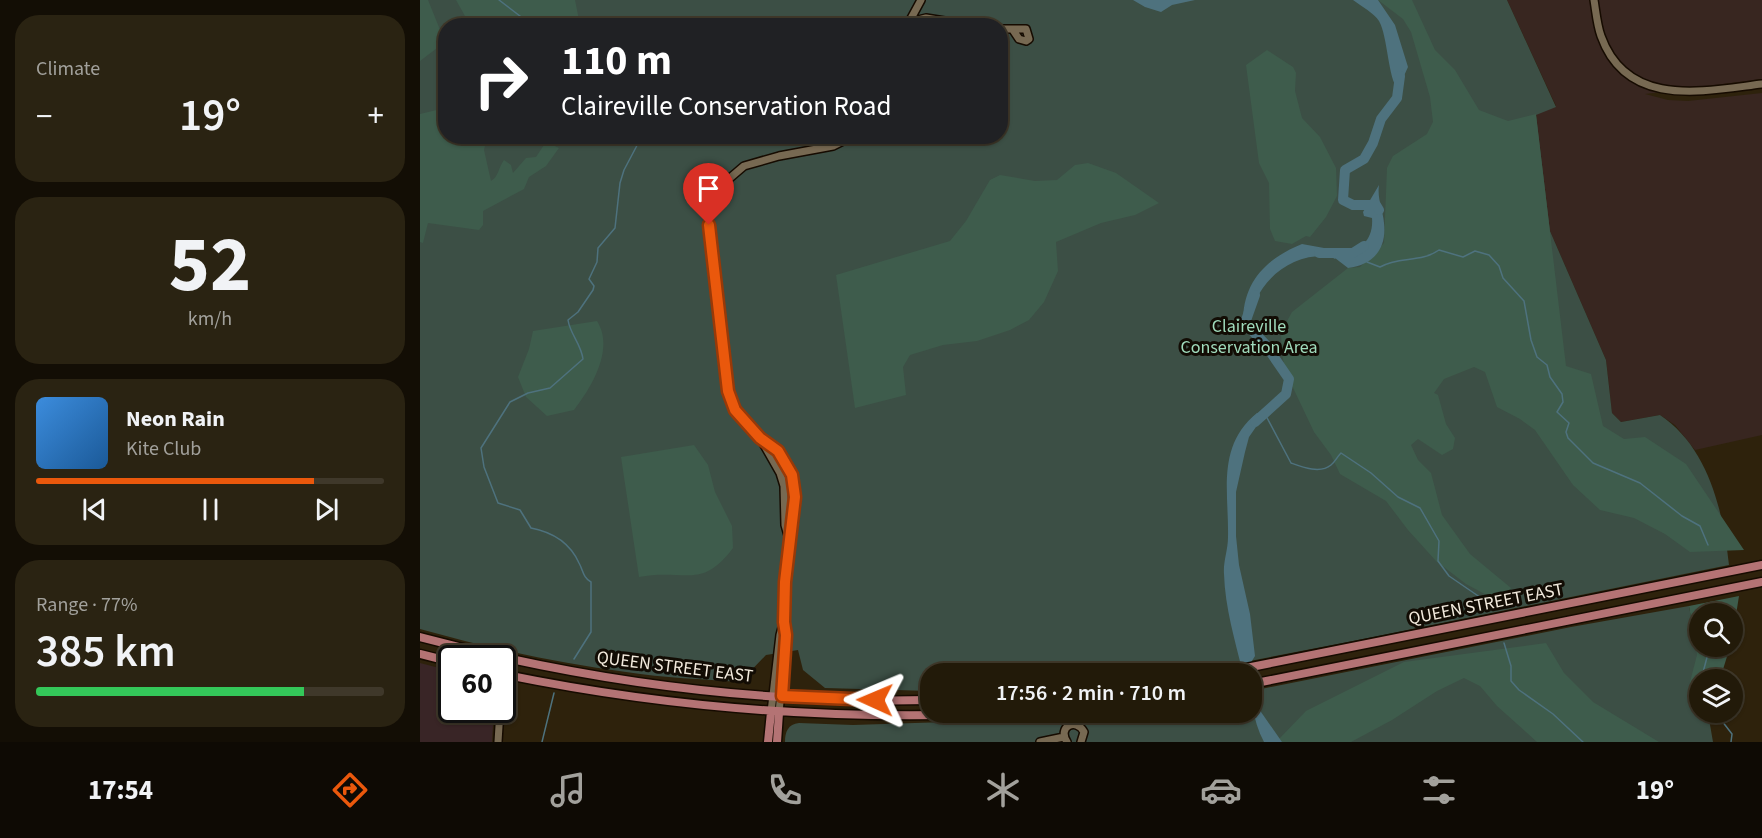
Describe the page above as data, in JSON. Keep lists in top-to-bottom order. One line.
{"streets":{"main road":["QUEEN STREET EAST"]},"parks":["Claireville Conservation Area"],"page":{"tile":["Climate",["52","km/h"],["Range · 77%","385 km"]],"turn":["110 m","Claireville Conservation Road"],"heat":["−","19°","+"],"song":["Neon Rain","Kite Club"],"limit":"60","trip":"17:56 · 2 min · 710 m","tabs":["17:54","19°"]}}
